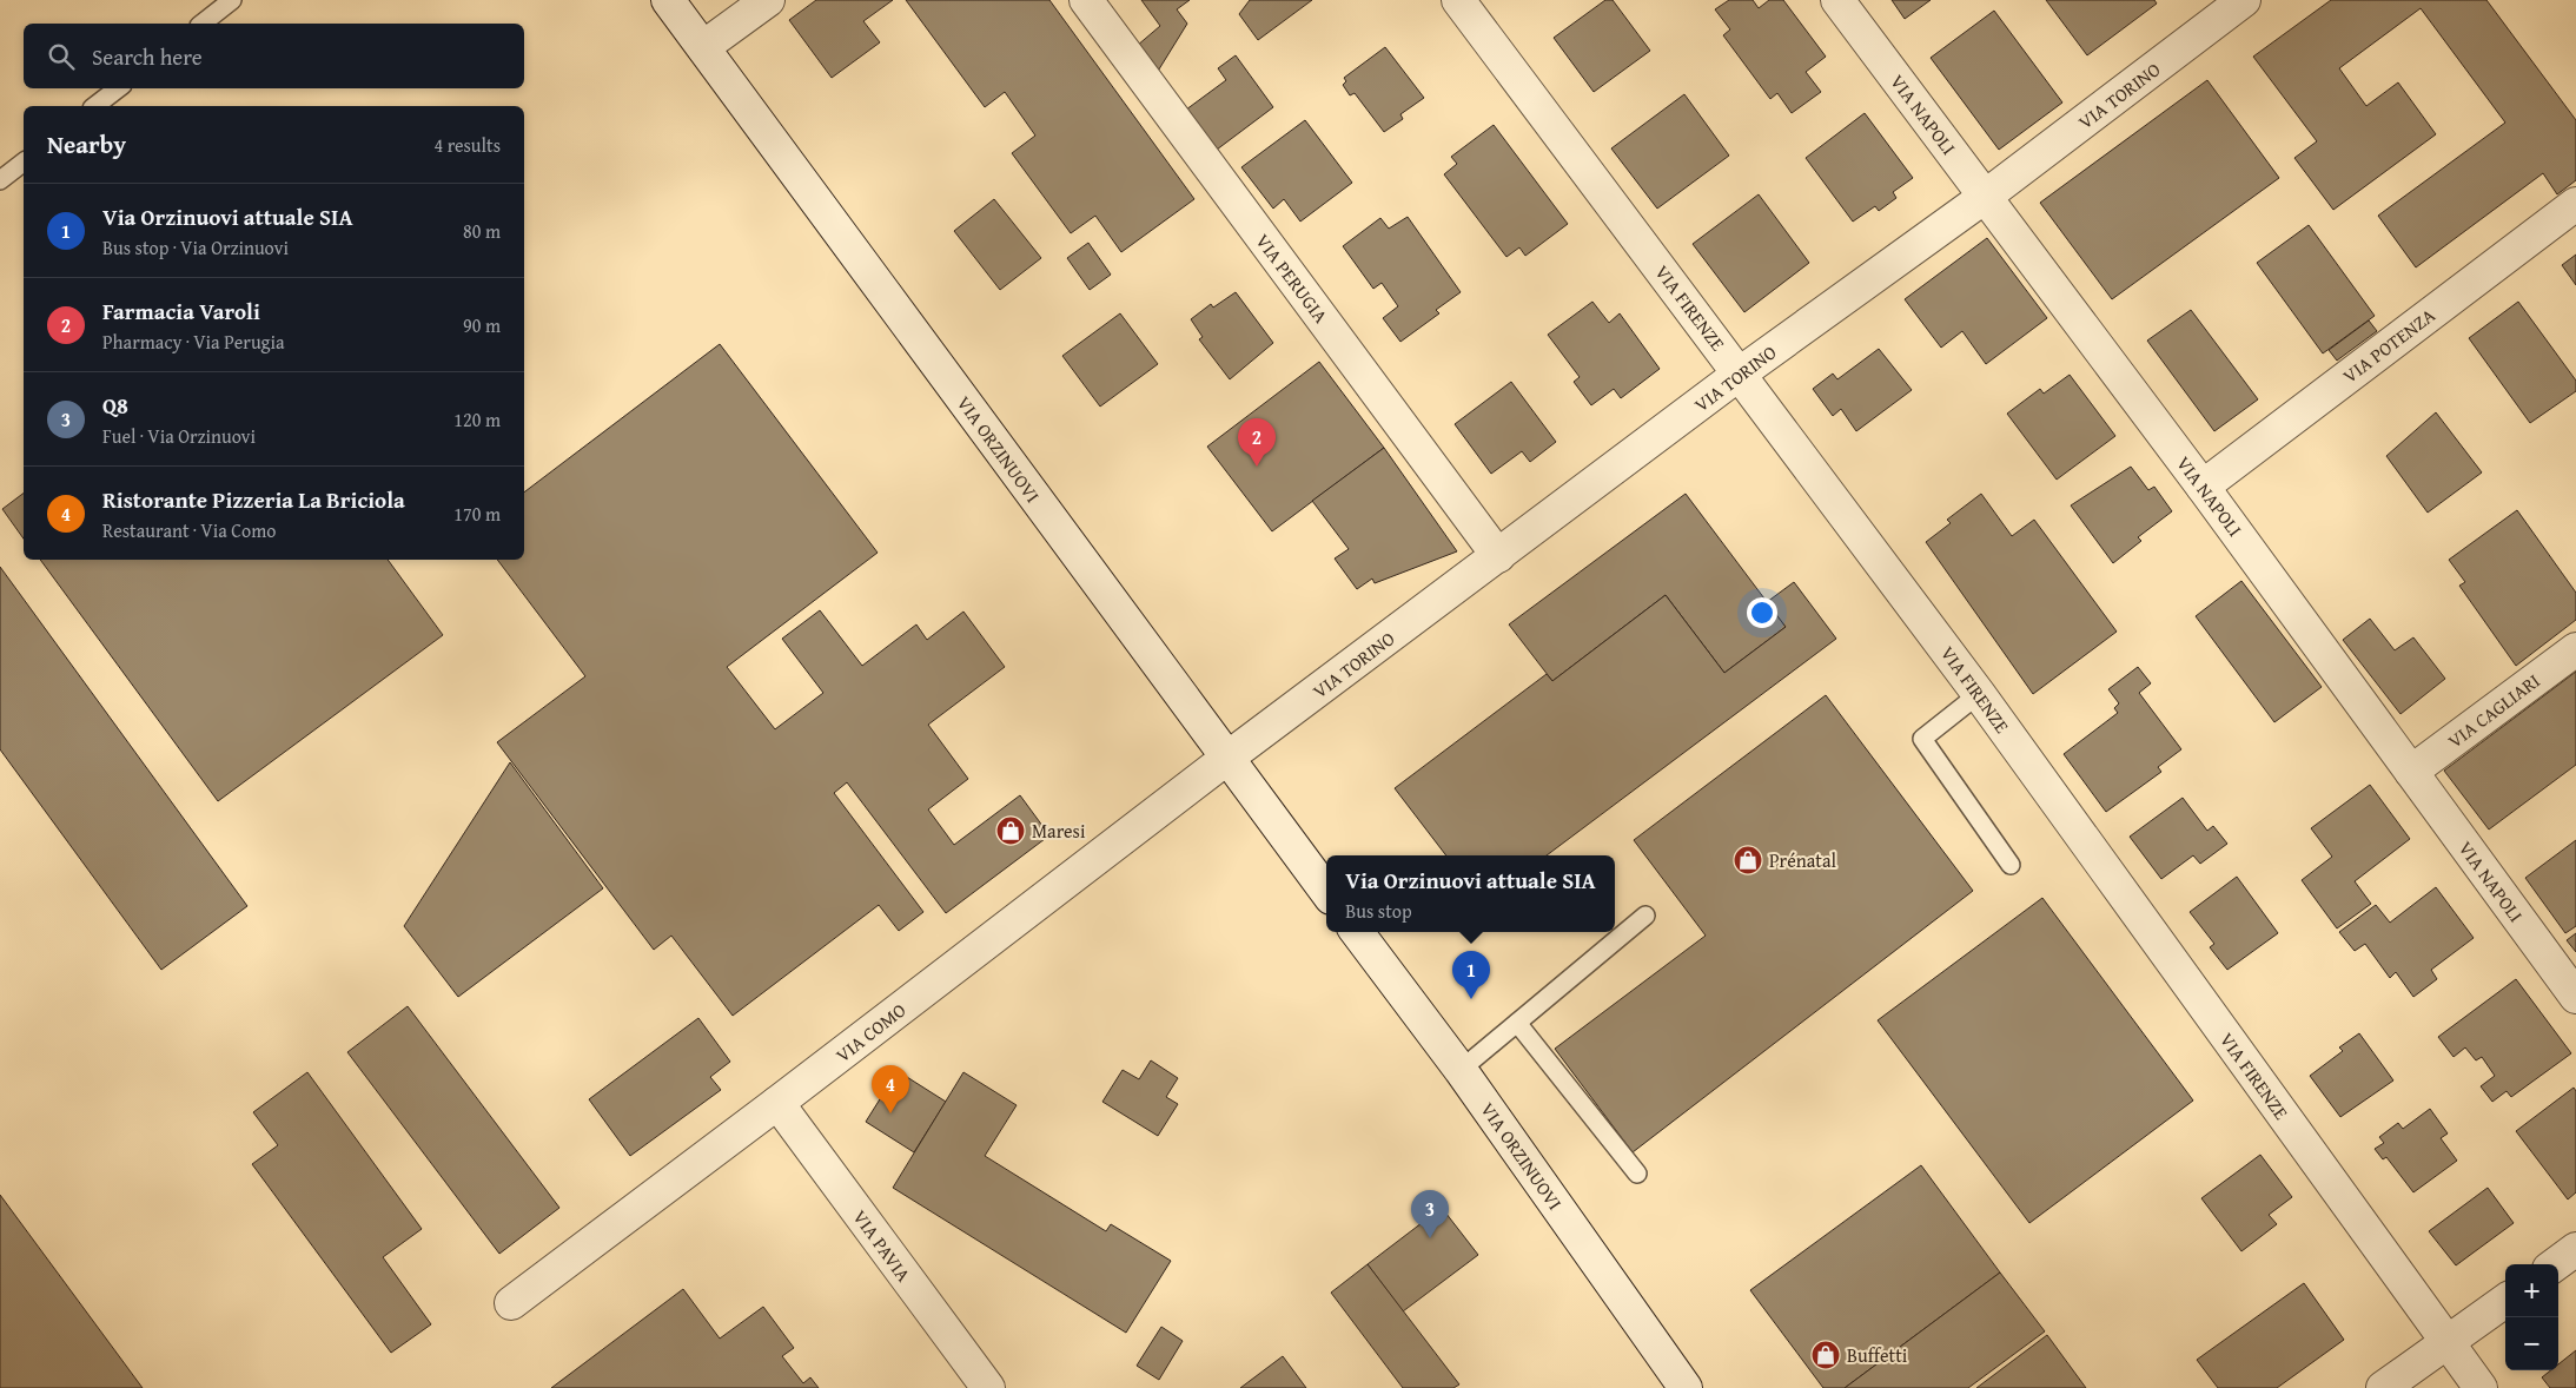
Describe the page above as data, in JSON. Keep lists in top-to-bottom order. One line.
{"streets":{"street":["VIA TORINO","VIA NAPOLI","VIA PERUGIA","VIA FIRENZE","VIA POTENZA","VIA ORZINUOVI","VIA CAGLIARI","VIA COMO","VIA PAVIA"]},"crossings":[["VIA TORINO","VIA NAPOLI"],["VIA TORINO","VIA PERUGIA"],["VIA TORINO","VIA FIRENZE"],["VIA TORINO","VIA ORZINUOVI"],["VIA TORINO","VIA COMO"],["VIA NAPOLI","VIA POTENZA"],["VIA NAPOLI","VIA CAGLIARI"],["VIA ORZINUOVI","VIA COMO"],["VIA COMO","VIA PAVIA"]],"places":{"shop":["Maresi","Prénatal","Buffetti"]},"page":{"search":"Search here","heading":["Nearby","4 results"],"list":[{"mark":"1","name":"Via Orzinuovi attuale SIA","note":"Bus stop · Via Orzinuovi","value":"80 m"},{"mark":"2","name":"Farmacia Varoli","note":"Pharmacy · Via Perugia","value":"90 m"},{"mark":"3","name":"Q8","note":"Fuel · Via Orzinuovi","value":"120 m"},{"mark":"4","name":"Ristorante Pizzeria La Briciola","note":"Restaurant · Via Como","value":"170 m"}],"pins":["2","1","4","3"],"popup":["Via Orzinuovi attuale SIA","Bus stop"],"map_buttons":["+","−"]}}
